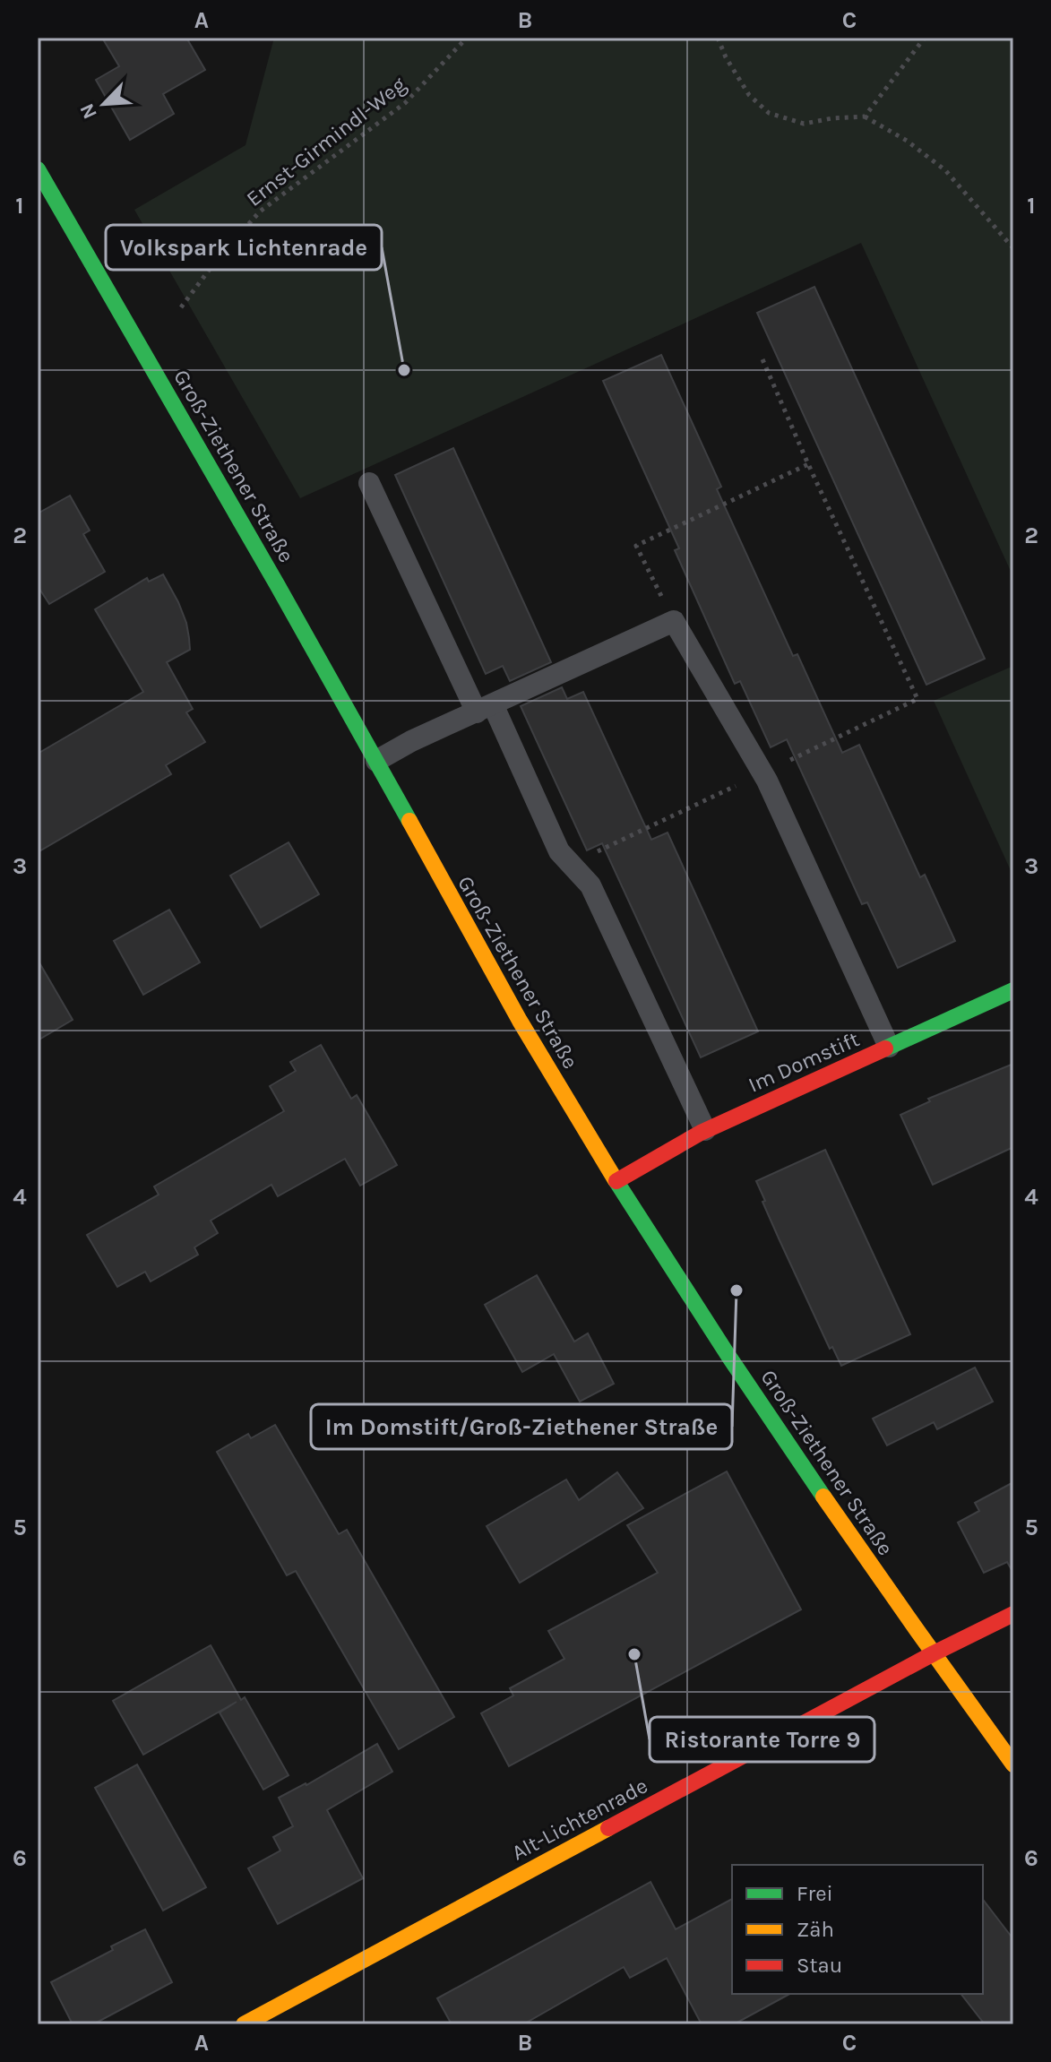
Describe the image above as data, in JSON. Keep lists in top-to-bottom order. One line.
{"streets":{"street":["Groß-Ziethener Straße","Im Domstift","Alt-Lichtenrade"],"path":["Ernst-Girmindl-Weg"]},"crossings":[["Groß-Ziethener Straße","Im Domstift"],["Groß-Ziethener Straße","Alt-Lichtenrade"]],"places":["Volkspark Lichtenrade","Im Domstift/Groß-Ziethener Straße","Ristorante Torre 9"],"legend":["Frei","Zäh","Stau"],"north":"bottom left","grid":{"columns":["A","B","C"],"rows":["1","2","3","4","5","6"]}}
